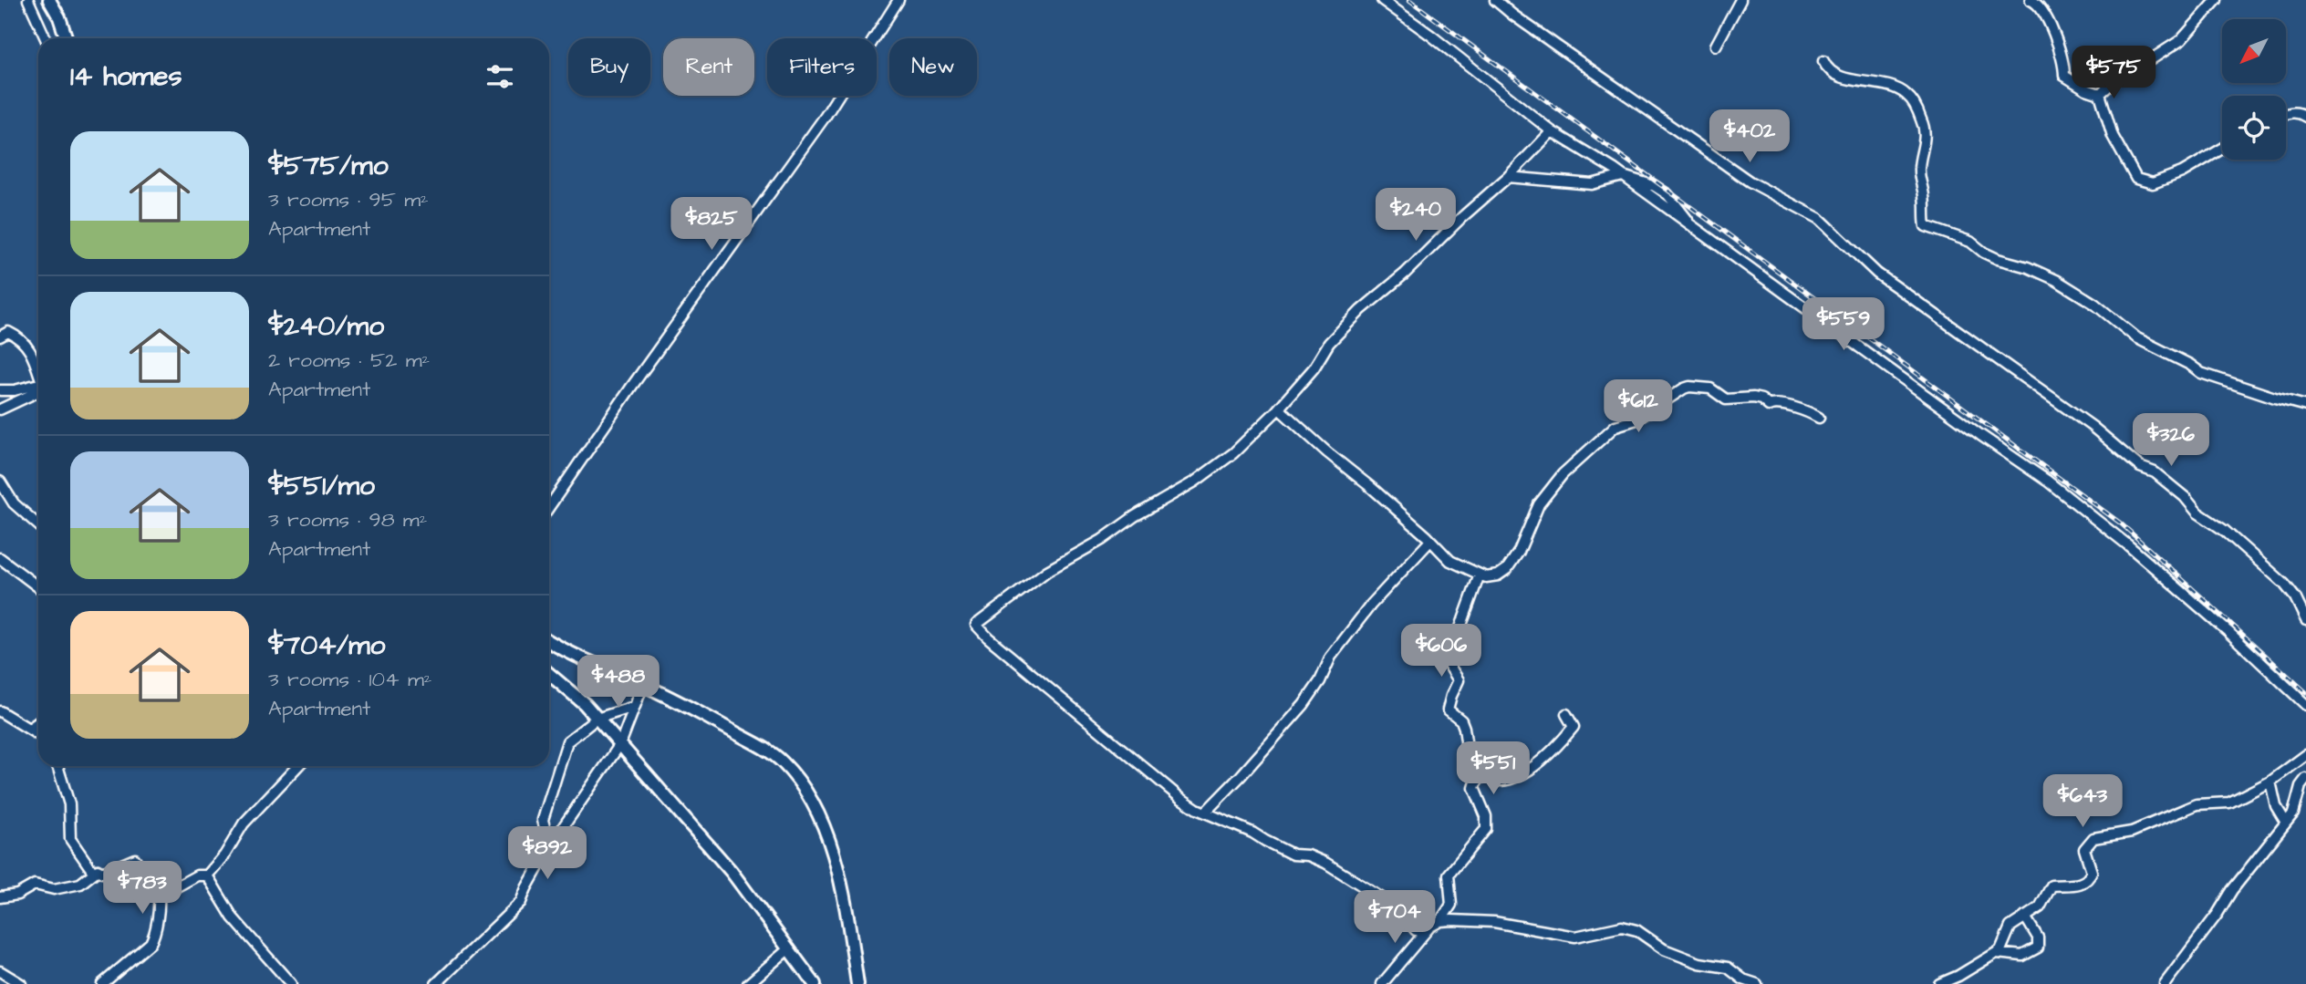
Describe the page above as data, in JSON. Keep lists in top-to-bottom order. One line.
{"north":"bottom left","page":{"chip":["Buy","Rent","Filters","New"],"heading":"14 homes","price":["$575","$402","$240","$825","$559","$612","$326","$606","$488","$551","$643","$892","$783","$704"],"list":[{"name":"$575/mo","note":"3 rooms · 95 m² · Apartment"},{"name":"$240/mo","note":"2 rooms · 52 m² · Apartment"},{"name":"$551/mo","note":"3 rooms · 98 m² · Apartment"},{"name":"$704/mo","note":"3 rooms · 104 m² · Apartment"}]}}
